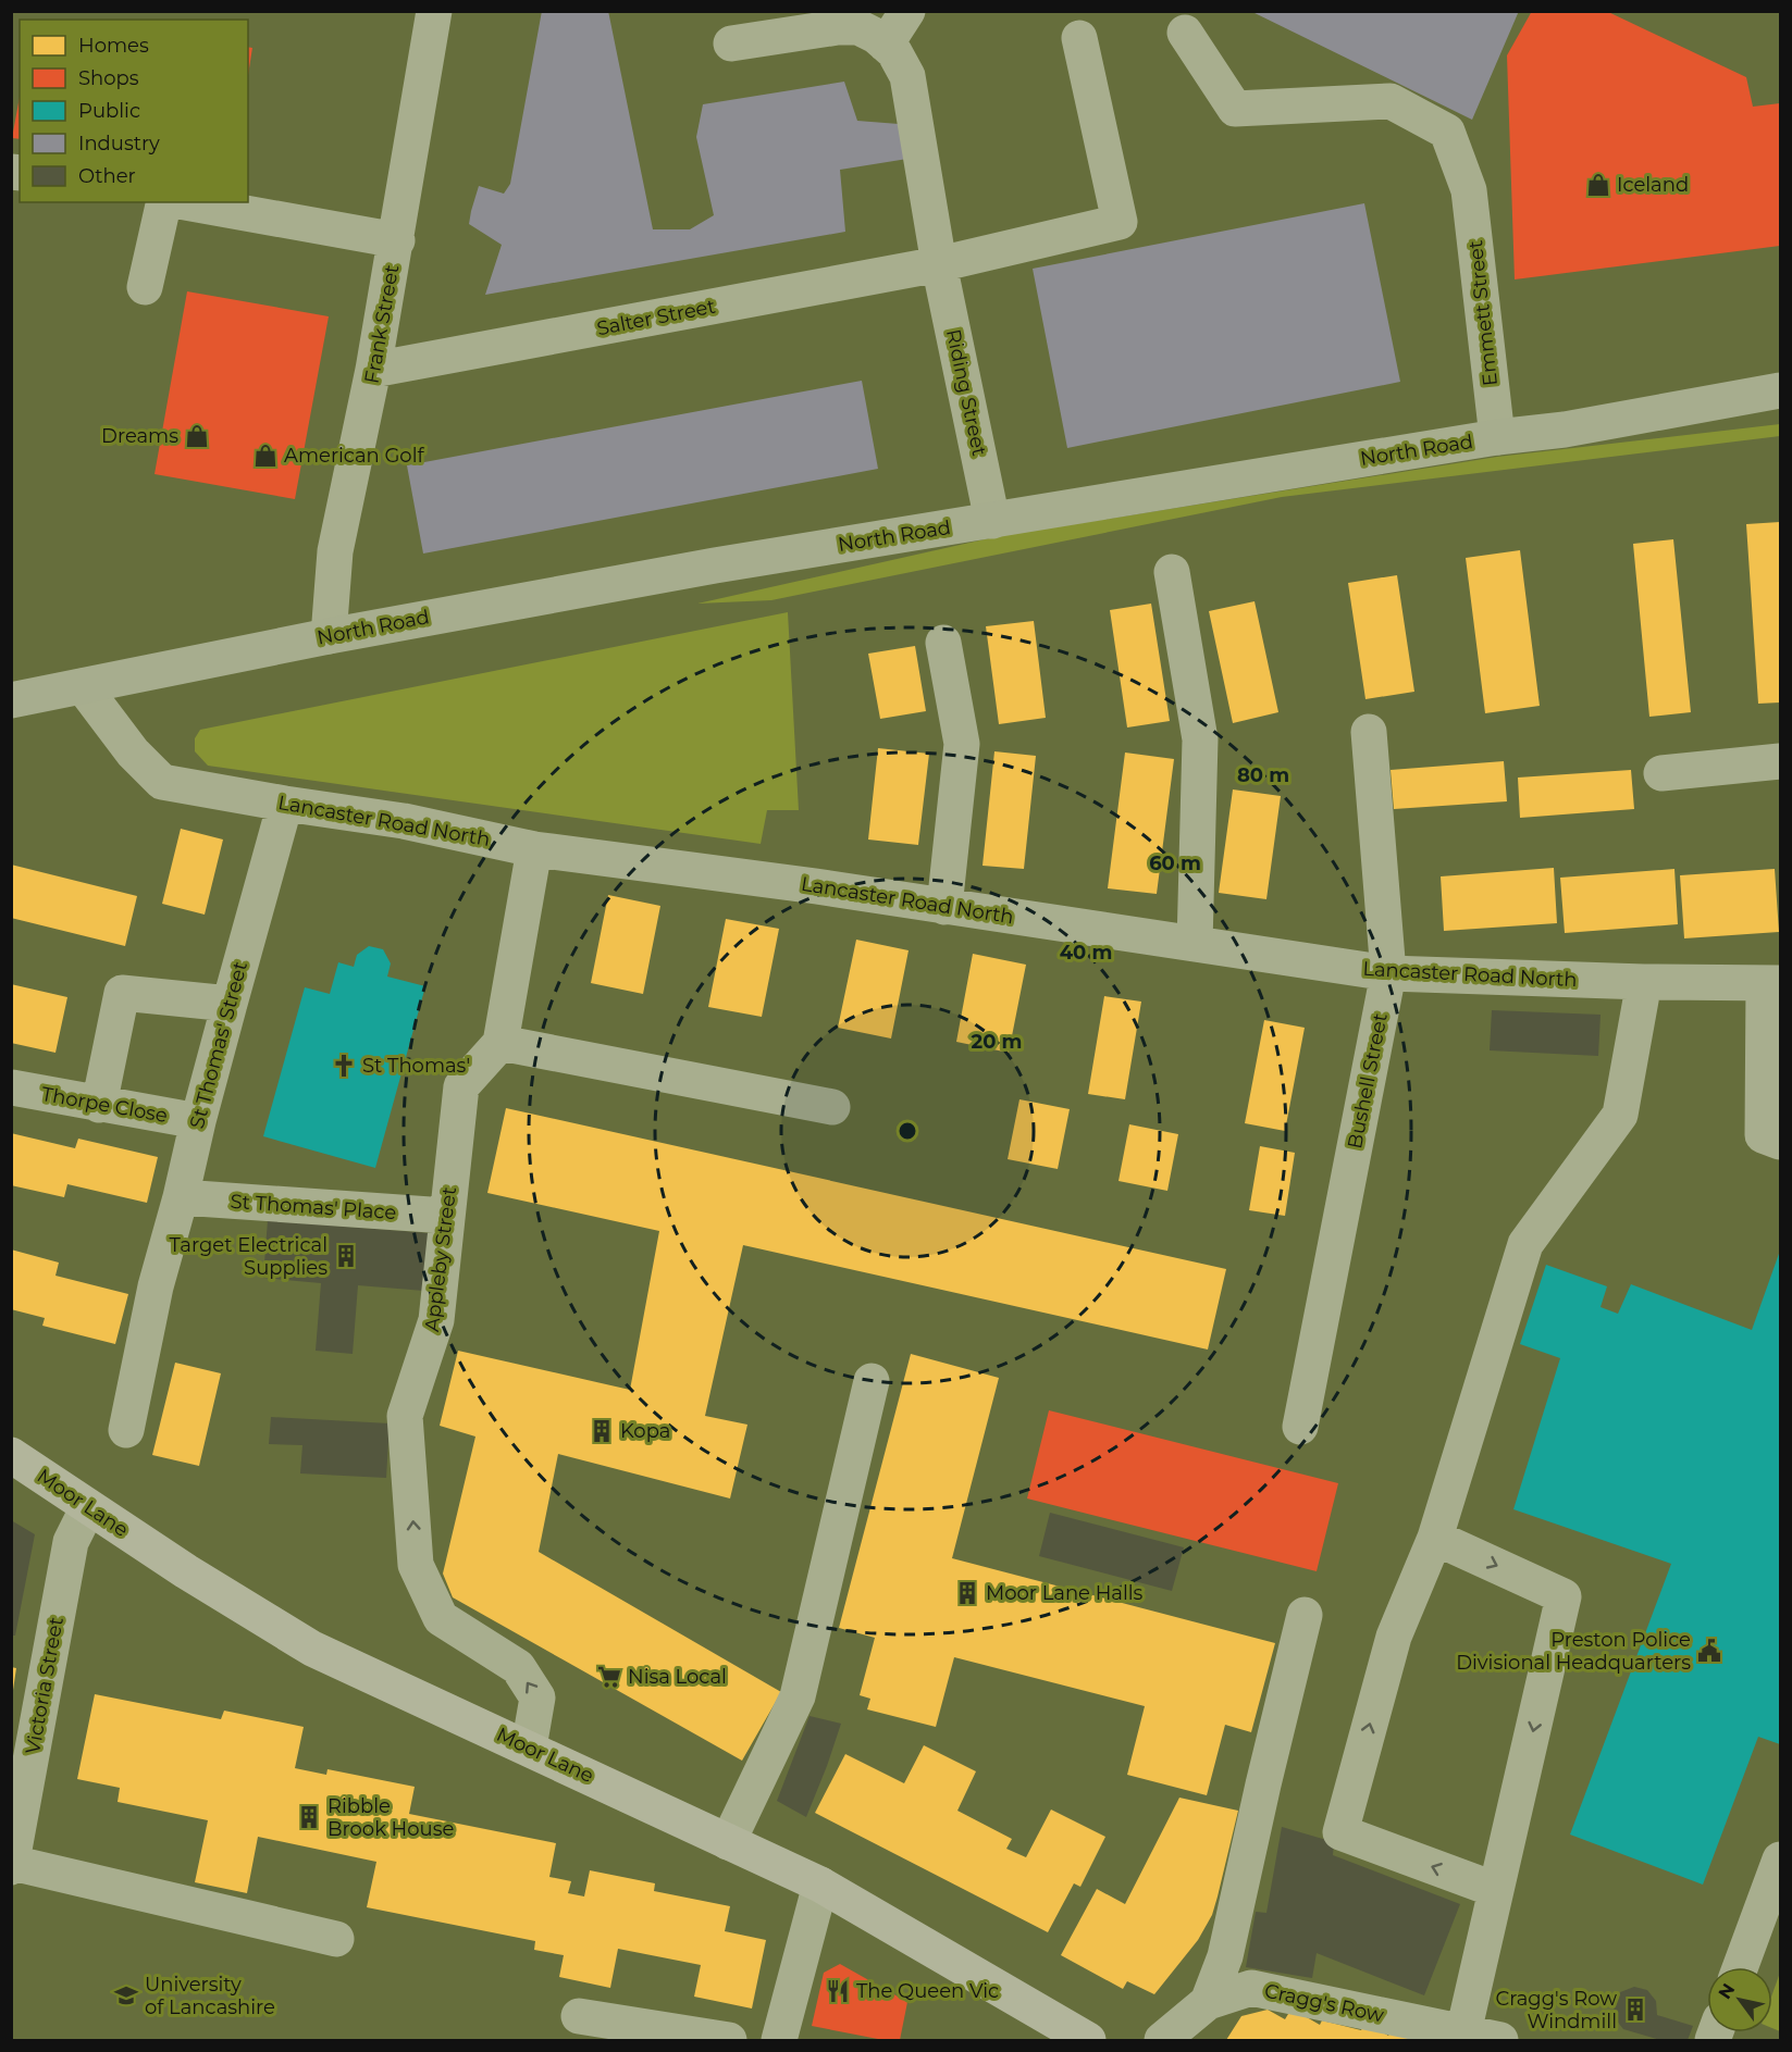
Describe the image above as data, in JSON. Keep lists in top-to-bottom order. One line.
{"streets":{"highway":["North Road"],"main road":["Moor Lane"],"street":["Emmett Street","Salter Street","Frank Street","Riding Street","Lancaster Road North","St Thomas' Street","Bushell Street","Thorpe Close","St Thomas' Place","Appleby Street","Victoria Street","Cragg's Row"]},"crossings":[["Emmett Street","North Road"],["Salter Street","Frank Street"],["Salter Street","Riding Street"],["Frank Street","North Road"],["Riding Street","North Road"],["North Road","Lancaster Road North"],["Lancaster Road North","St Thomas' Street"],["Lancaster Road North","Bushell Street"],["St Thomas' Street","Thorpe Close"],["St Thomas' Street","St Thomas' Place"],["St Thomas' Place","Appleby Street"],["Appleby Street","Moor Lane"],["Moor Lane","Victoria Street"]],"one_way":["Appleby Street"],"places":{"shop":["Iceland","Dreams","American Golf"],"church":["St Thomas'"],"building":["Target Electrical Supplies","Kopa","Moor Lane Halls","Ribble Brook House","Cragg's Row Windmill"],"public building":["Preston Police Divisional Headquarters"],"supermarket":["Nisa Local"],"restaurant":["The Queen Vic"],"school or university":["University of Lancashire"]},"legend":["Homes","Shops","Public","Industry","Other"],"north":"top left","rings":["80 m","60 m","40 m","20 m"]}
